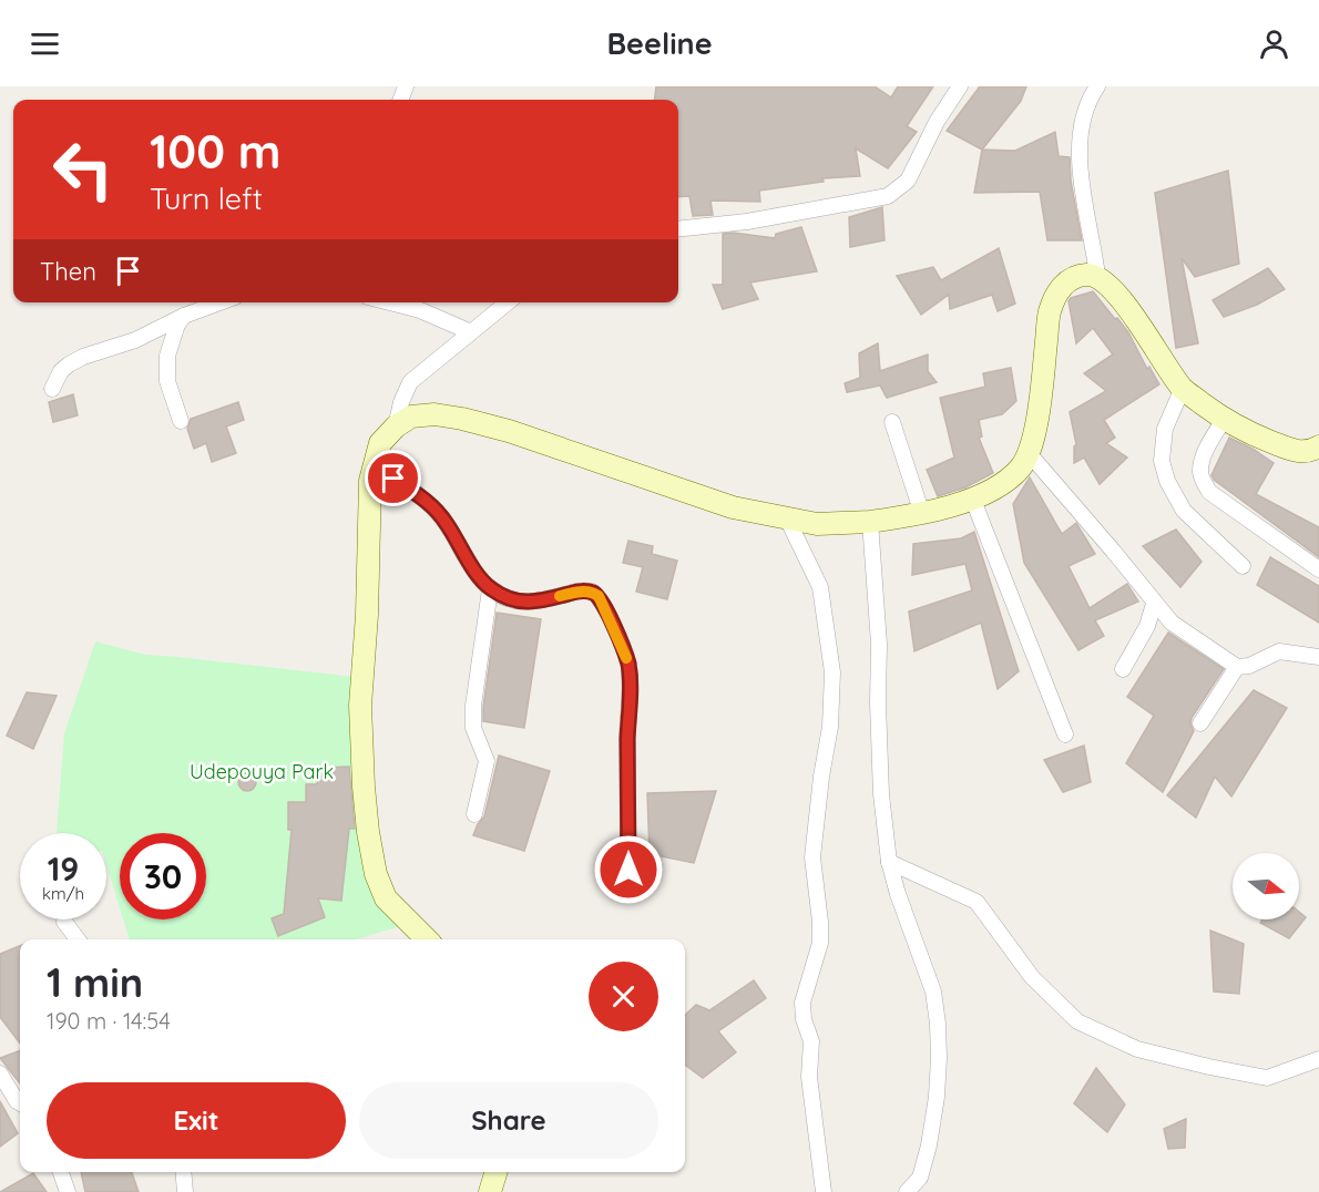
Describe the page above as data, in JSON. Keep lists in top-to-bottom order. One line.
{"parks":["Udepouya Park"],"north":"right","page":{"header":"Beeline","turn":["100 m","Turn left"],"then":"Then","speed":"19 km/h","limit":"30","heading":["1 min","190 m · 14:54"],"buttons":["Exit","Share"]}}
